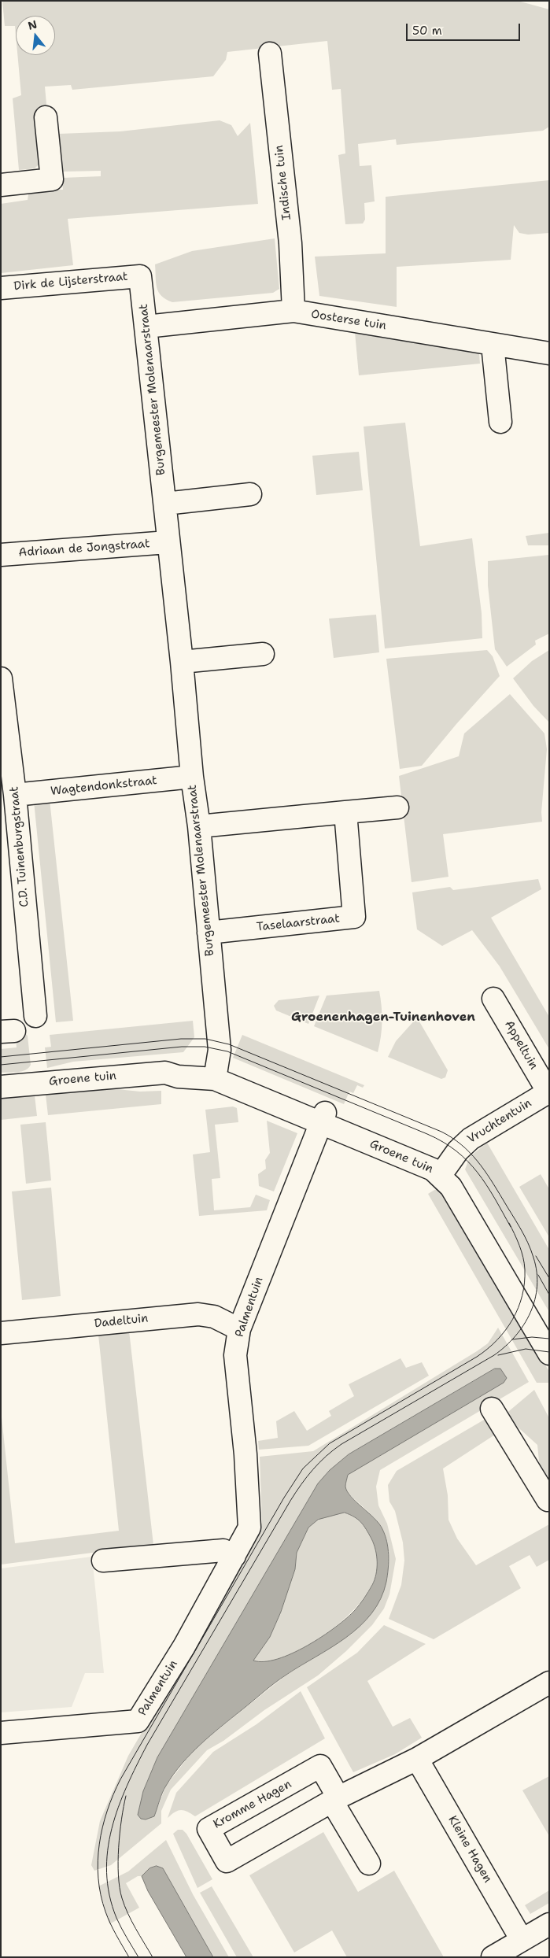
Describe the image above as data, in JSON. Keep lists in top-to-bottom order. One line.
{"streets":{"street":["Indische tuin","Dirk de Lijsterstraat","Oosterse tuin","Burgemeester Molenaarstraat","Adriaan de Jongstraat","Wagtendonkstraat","C.D. Tuinenburgstraat","Taselaarstraat","Appeltuin","Groene tuin","Vruchtentuin","Palmentuin","Dadeltuin","Kromme Hagen","Kleine Hagen"]},"crossings":[["Indische tuin","Oosterse tuin"],["Dirk de Lijsterstraat","Burgemeester Molenaarstraat"],["Oosterse tuin","Burgemeester Molenaarstraat"],["Burgemeester Molenaarstraat","Adriaan de Jongstraat"],["Burgemeester Molenaarstraat","Wagtendonkstraat"],["Burgemeester Molenaarstraat","Taselaarstraat"],["Burgemeester Molenaarstraat","Groene tuin"],["Wagtendonkstraat","C.D. Tuinenburgstraat"],["Appeltuin","Vruchtentuin"],["Groene tuin","Vruchtentuin"],["Groene tuin","Palmentuin"],["Palmentuin","Dadeltuin"],["Kromme Hagen","Kleine Hagen"]],"districts":["Groenenhagen-Tuinenhoven"],"scale_bar":"50 m","north":"top"}
